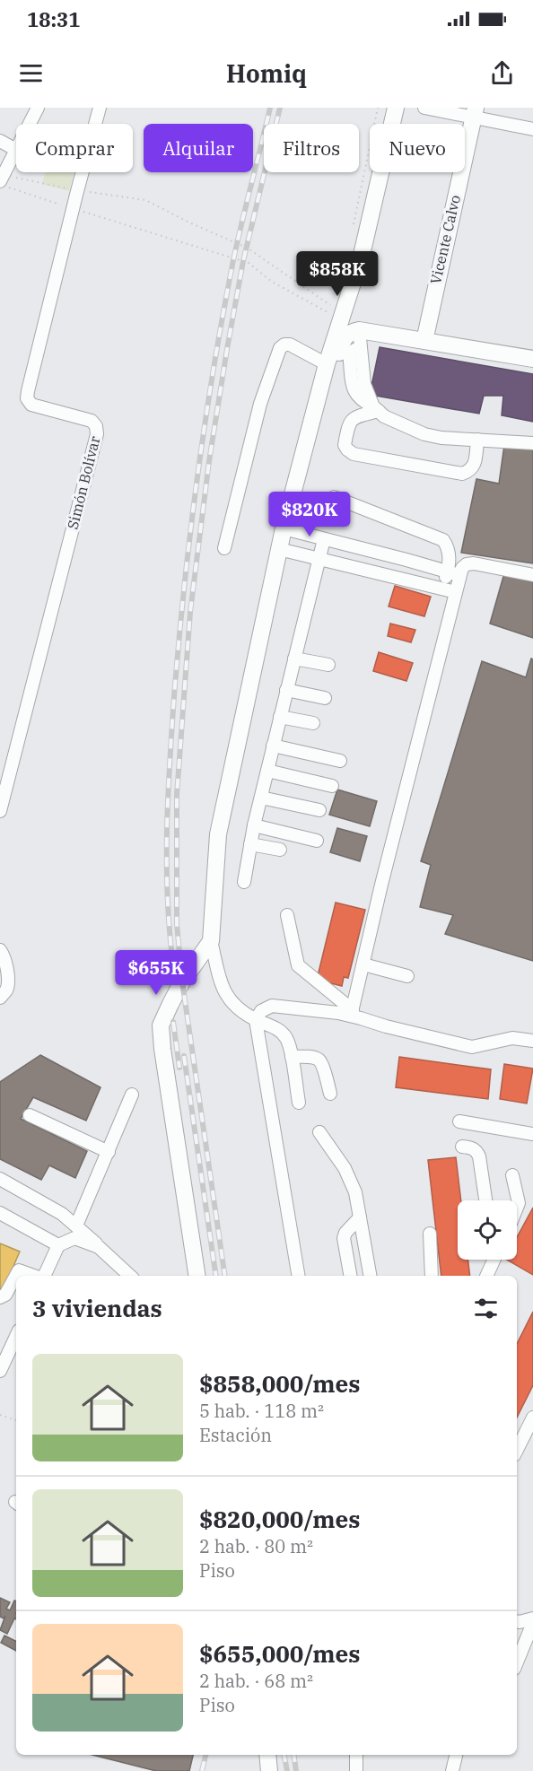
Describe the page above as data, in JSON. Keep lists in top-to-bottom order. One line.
{"streets":{"main road":["Vicente Calvo"],"street":["Simón Bolívar"]},"page":{"status":"18:31","header":"Homiq","chip":["Comprar","Alquilar","Filtros","Nuevo"],"price":["$858K","$820K","$655K"],"heading":"3 viviendas","list":[{"name":"$858,000/mes","note":"5 hab. · 118 m² · Estación"},{"name":"$820,000/mes","note":"2 hab. · 80 m² · Piso"},{"name":"$655,000/mes","note":"2 hab. · 68 m² · Piso"}]}}
